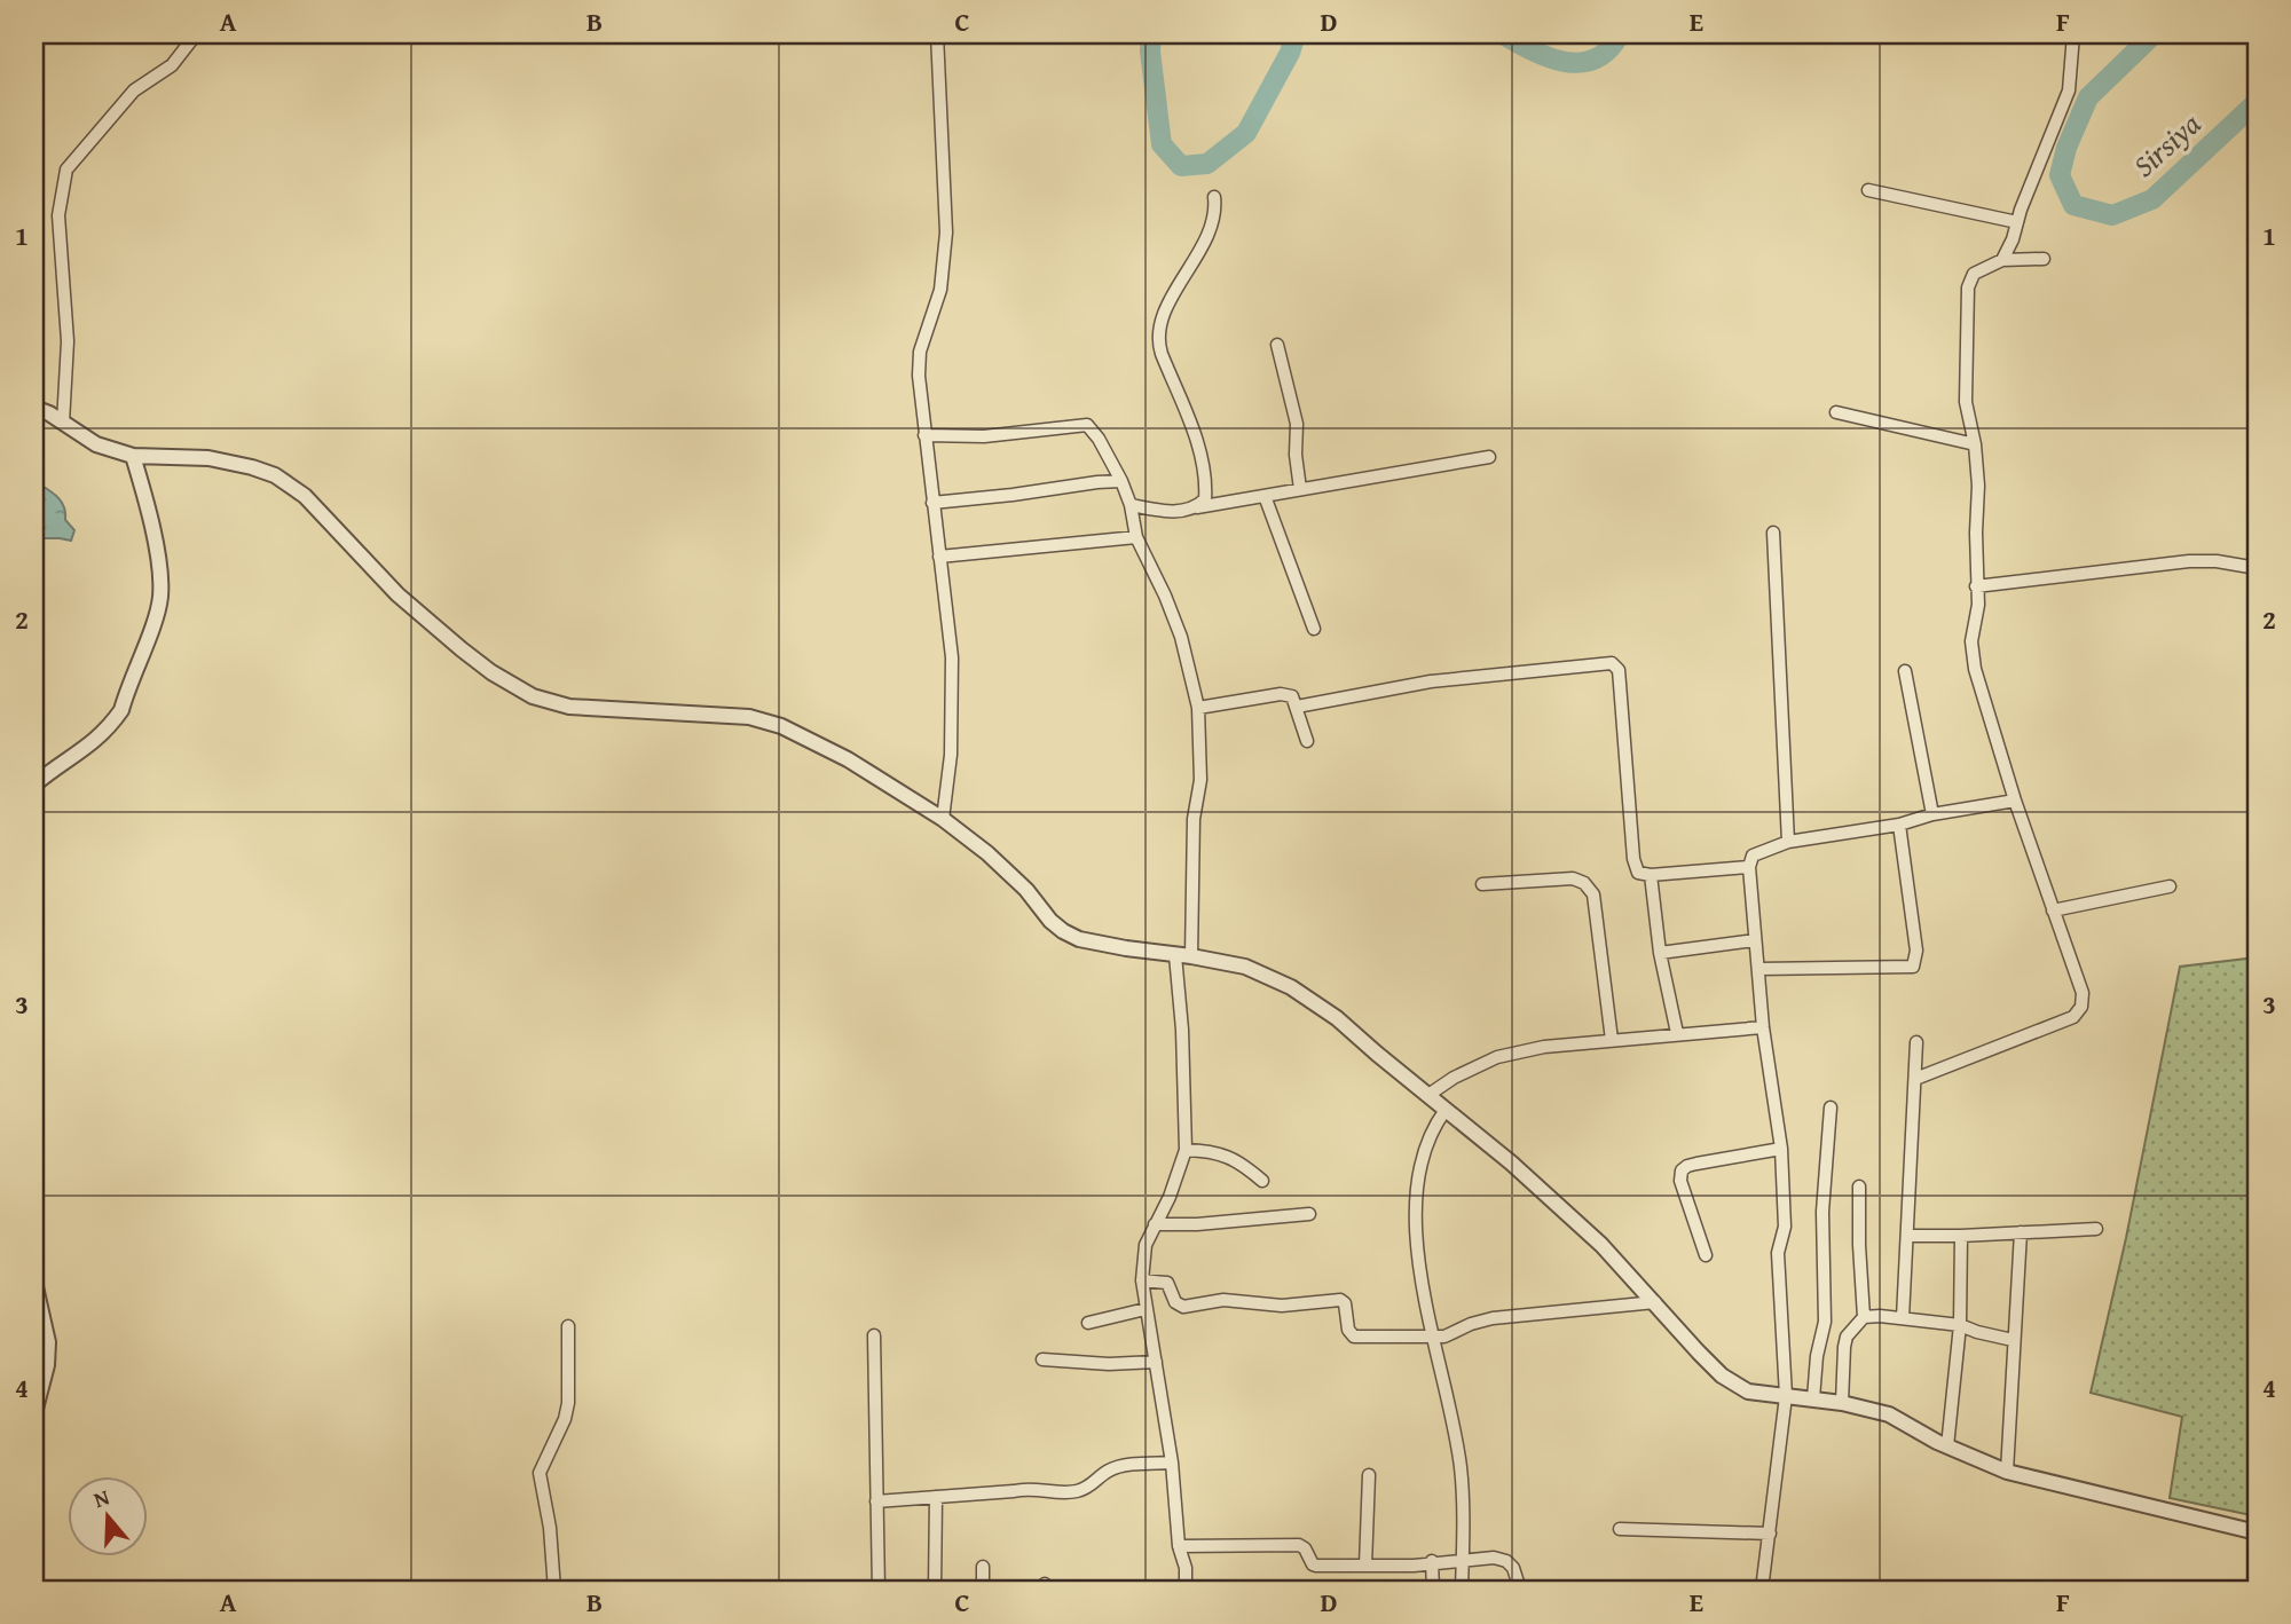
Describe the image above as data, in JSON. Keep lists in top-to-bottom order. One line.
{"water":["Sirsiya"],"north":"top","grid":{"columns":["A","B","C","D","E","F"],"rows":["1","2","3","4"]}}
